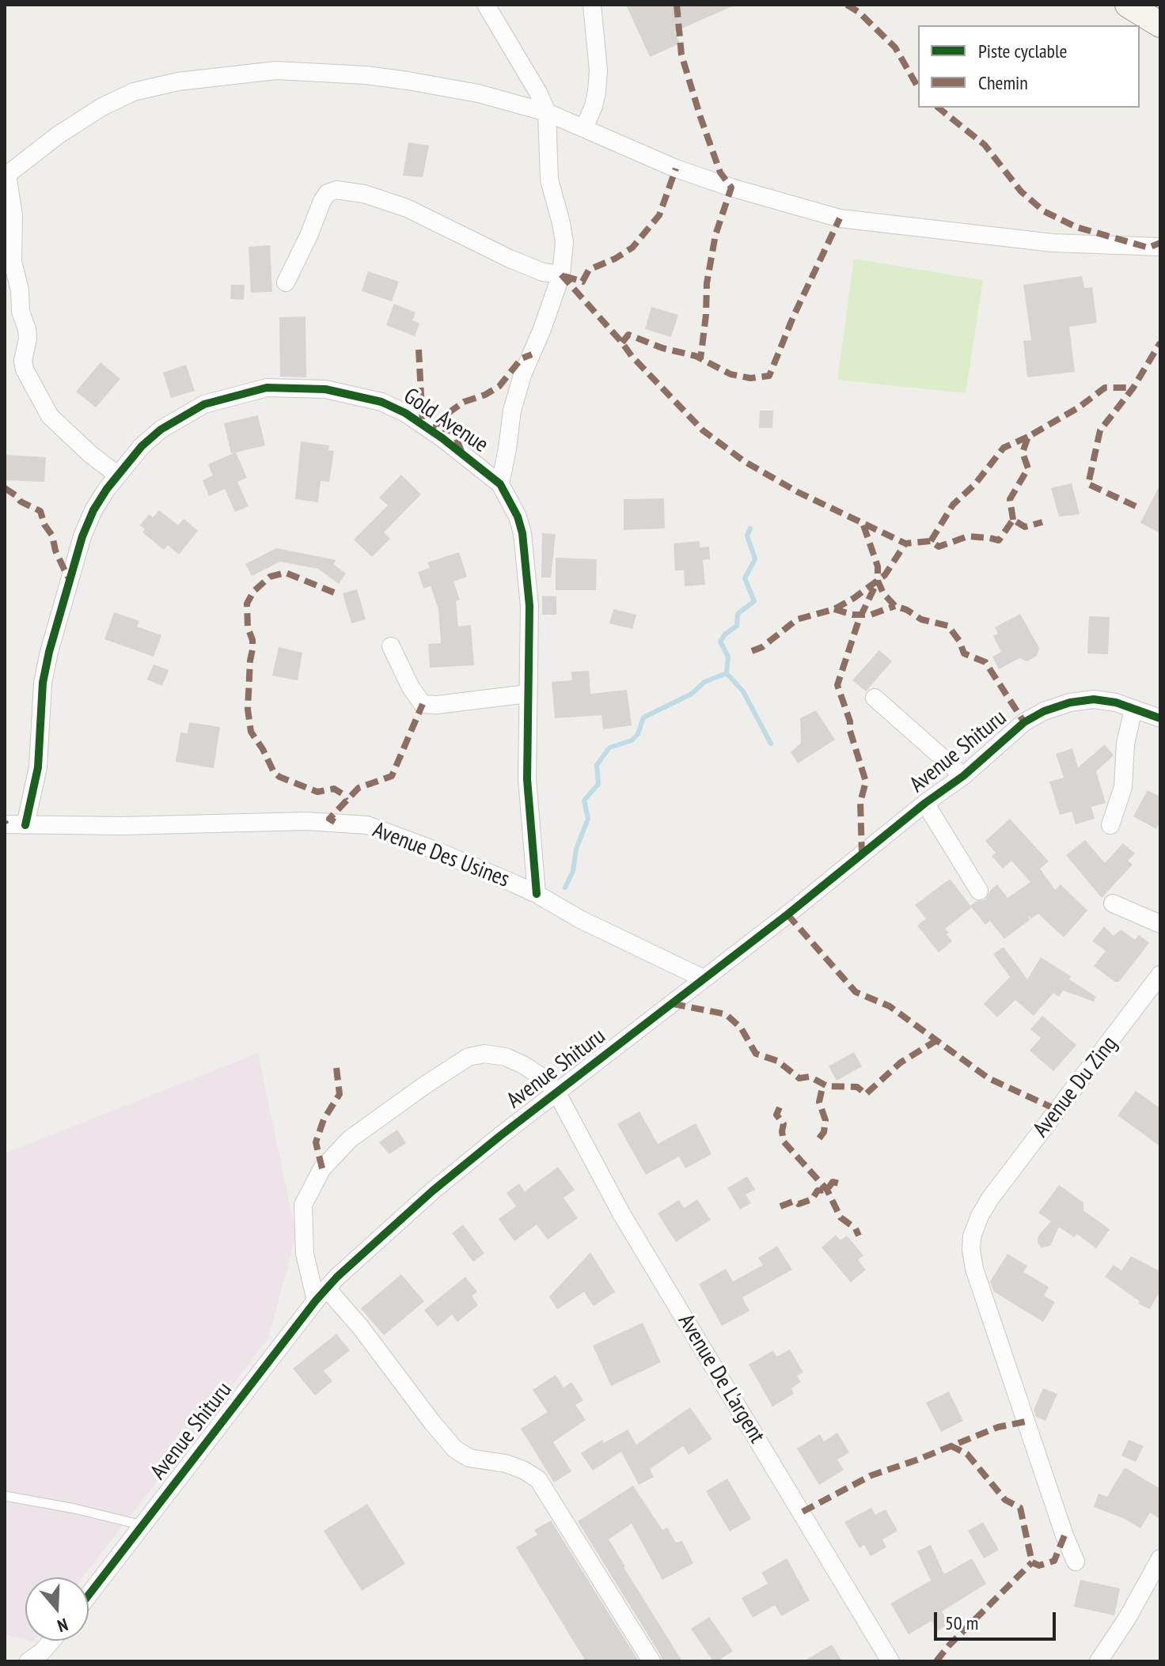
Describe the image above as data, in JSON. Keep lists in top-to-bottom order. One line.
{"streets":{"street":["Gold Avenue","Avenue Shituru","Avenue Des Usines","Avenue Du Zing","Avenue De L'argent"]},"crossings":[["Gold Avenue","Avenue Des Usines"],["Avenue Shituru","Avenue Des Usines"],["Avenue Shituru","Avenue De L'argent"]],"legend":["Piste cyclable","Chemin"],"scale_bar":"50 m","north":"bottom"}
